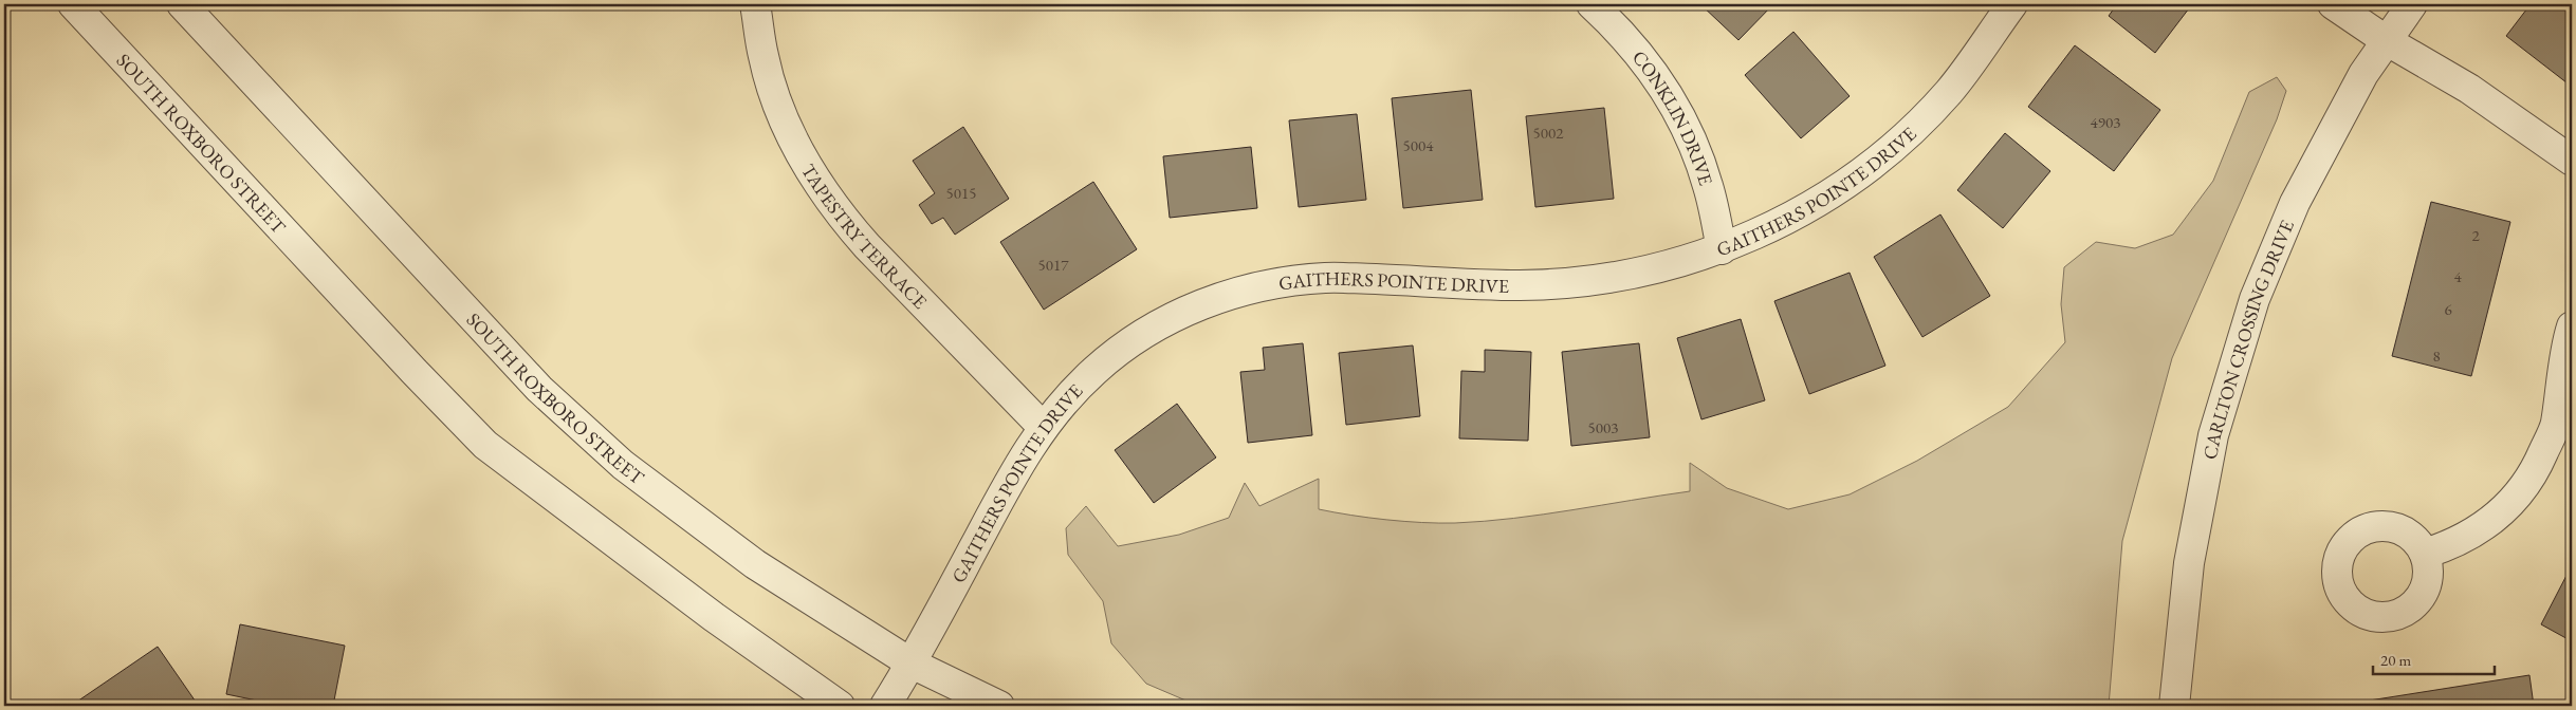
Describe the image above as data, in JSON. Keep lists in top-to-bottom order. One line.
{"streets":{"street":["CONKLIN DRIVE","SOUTH ROXBORO STREET","GAITHERS POINTE DRIVE","TAPESTRY TERRACE","CARLTON CROSSING DRIVE"]},"crossings":[["CONKLIN DRIVE","GAITHERS POINTE DRIVE"],["SOUTH ROXBORO STREET","GAITHERS POINTE DRIVE"],["GAITHERS POINTE DRIVE","TAPESTRY TERRACE"]],"house_numbers":["4903","5002","5004","5015","2","5017","4","6","8","5003"],"scale_bar":"20 m"}
